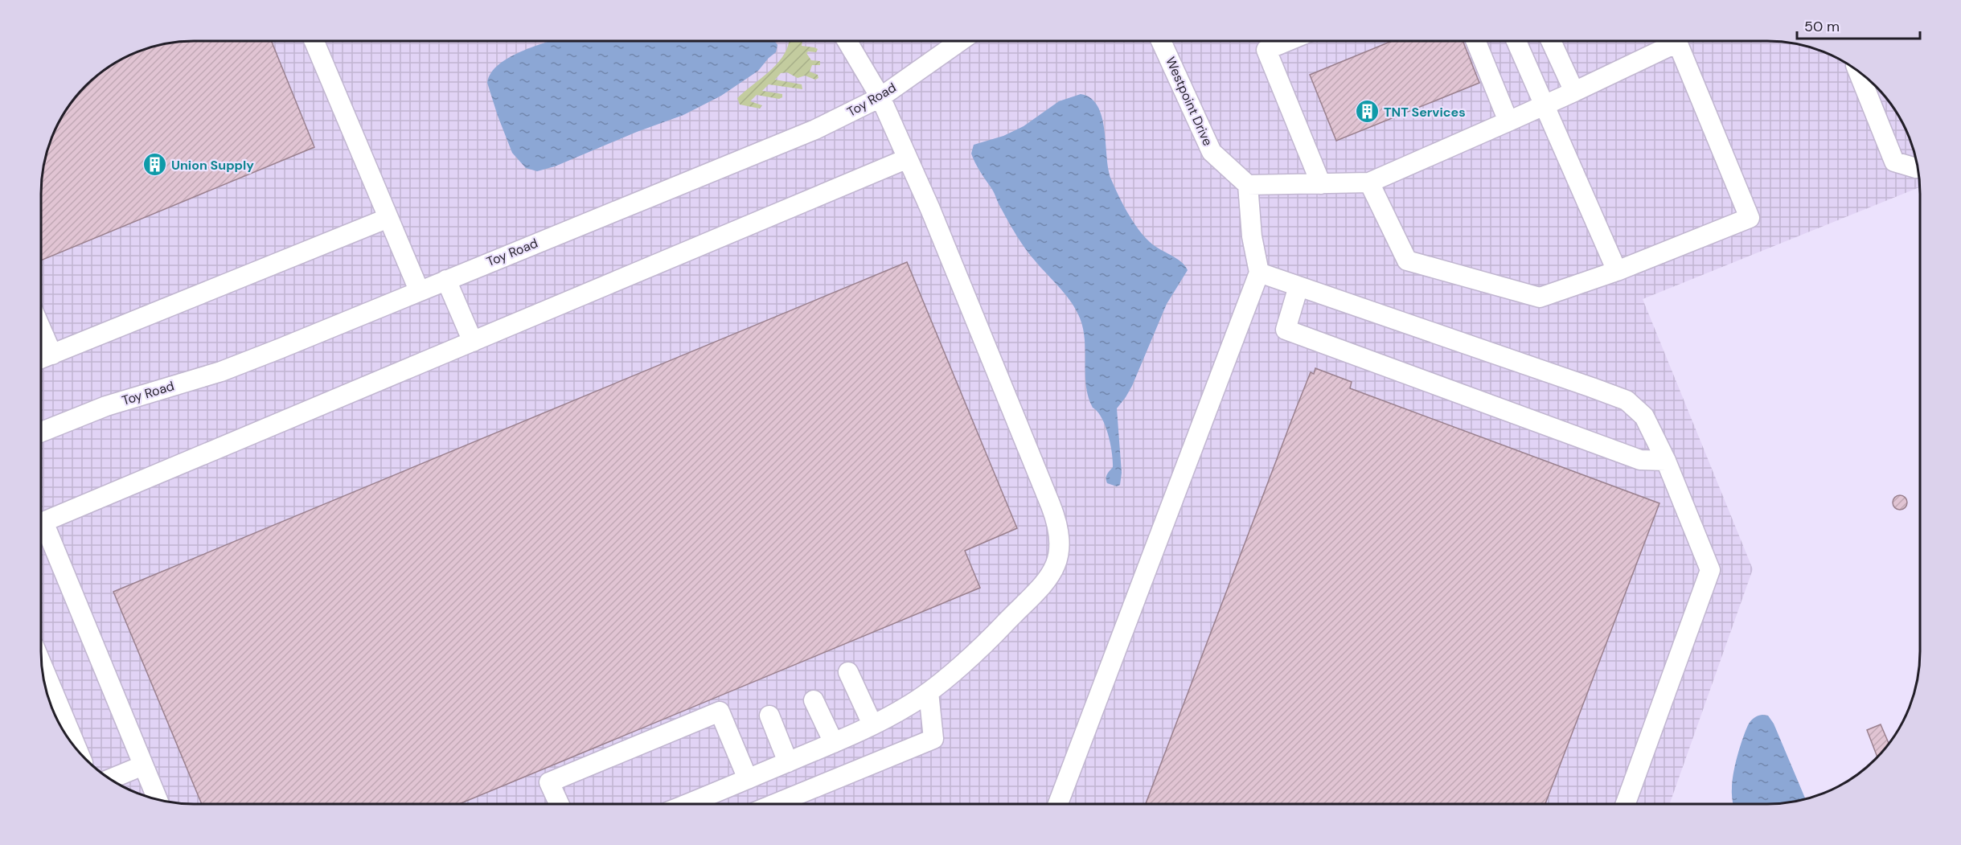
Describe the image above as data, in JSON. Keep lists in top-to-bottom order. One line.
{"streets":{"street":["Toy Road","Westpoint Drive"]},"places":{"building":["TNT Services","Union Supply"]},"scale_bar":"50 m"}
